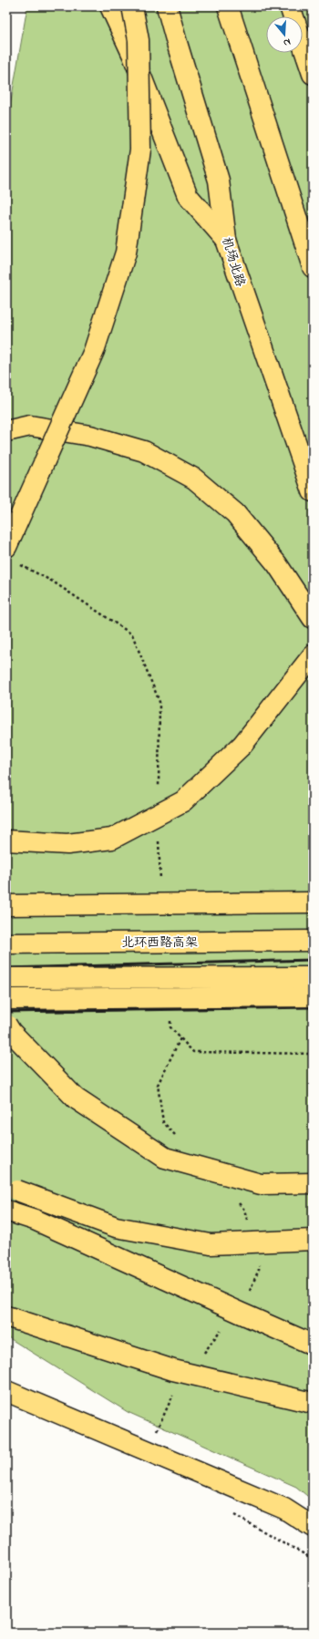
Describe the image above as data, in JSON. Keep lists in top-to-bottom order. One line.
{"streets":{"main road":["机场北路","北环西路高架"]},"north":"bottom"}
